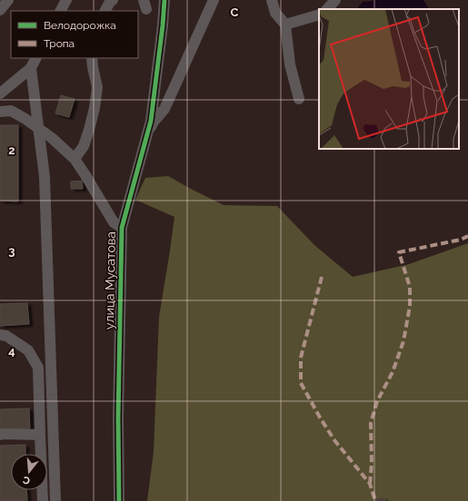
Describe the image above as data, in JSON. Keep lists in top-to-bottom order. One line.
{"streets":{"street":["улица Мусатова"]},"legend":["Велодорожка","Тропа"],"north":"bottom","grid":{"columns":["C"],"rows":["2","3","4"]}}
